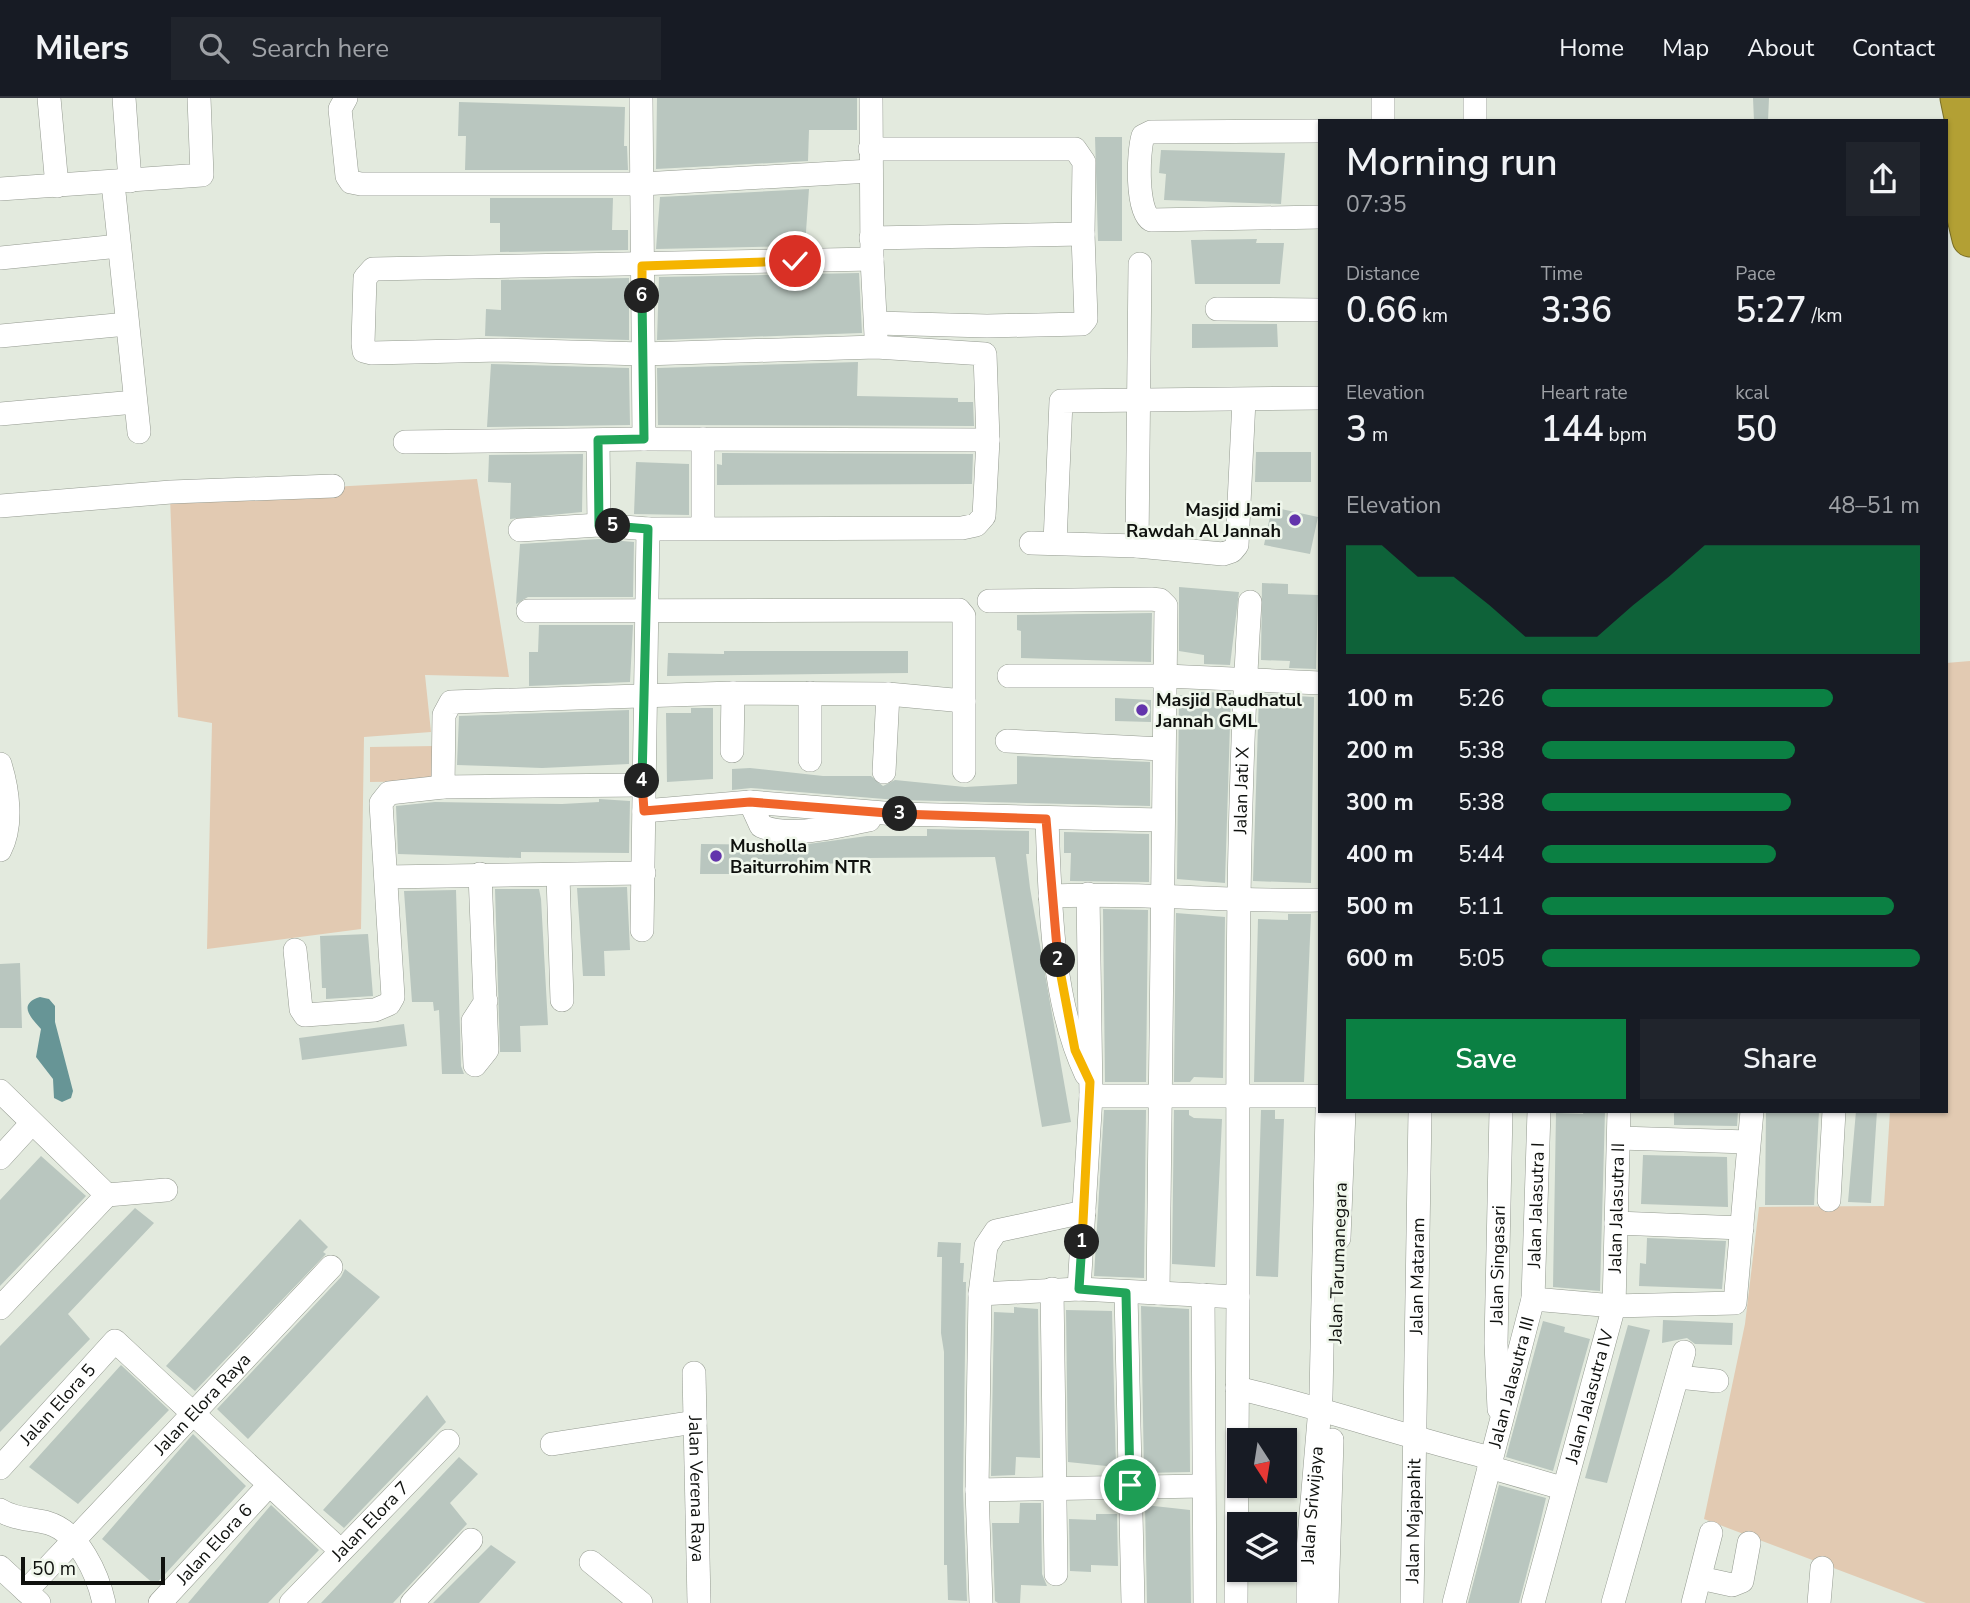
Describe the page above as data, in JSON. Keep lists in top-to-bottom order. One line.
{"streets":{"street":["Jalan Jati X","Jalan Jalasutra I","Jalan Jalasutra II","Jalan Tarumanegara","Jalan Singasari","Jalan Mataram","Jalan Jalasutra III","Jalan Jalasutra IV","Jalan Elora 5","Jalan Elora Raya","Jalan Verena Raya","Jalan Sriwijaya","Jalan Majapahit","Jalan Elora 7","Jalan Elora 6"]},"crossings":[["Jalan Jalasutra I","Jalan Jalasutra III"],["Jalan Jalasutra II","Jalan Jalasutra IV"],["Jalan Tarumanegara","Jalan Sriwijaya"],["Jalan Singasari","Jalan Jalasutra III"],["Jalan Mataram","Jalan Majapahit"],["Jalan Elora 5","Jalan Elora Raya"]],"places":["Masjid Jami Rawdah Al Jannah","Masjid Raudhatul Jannah GML","Musholla Baiturrohim NTR"],"scale_bar":"50 m","north":"bottom","page":{"header":"Milers","search":"Search here","nav":["Home","Map","About","Contact"],"heading":["Morning run","07:35"],"stats":[["Distance","0.66 km"],["Time","3:36"],["Pace","5:27 /km"],["Elevation","3 m"],["Heart rate","144 bpm"],["kcal","50"]],"pins":["6","5","4","3","2","1"],"chart":["Elevation","48–51 m"],"list":[{"name":"100 m","note":"5:26"},{"name":"200 m","note":"5:38"},{"name":"300 m","note":"5:38"},{"name":"400 m","note":"5:44"},{"name":"500 m","note":"5:11"},{"name":"600 m","note":"5:05"}],"buttons":["Save","Share"],"scale":"50 m"}}
